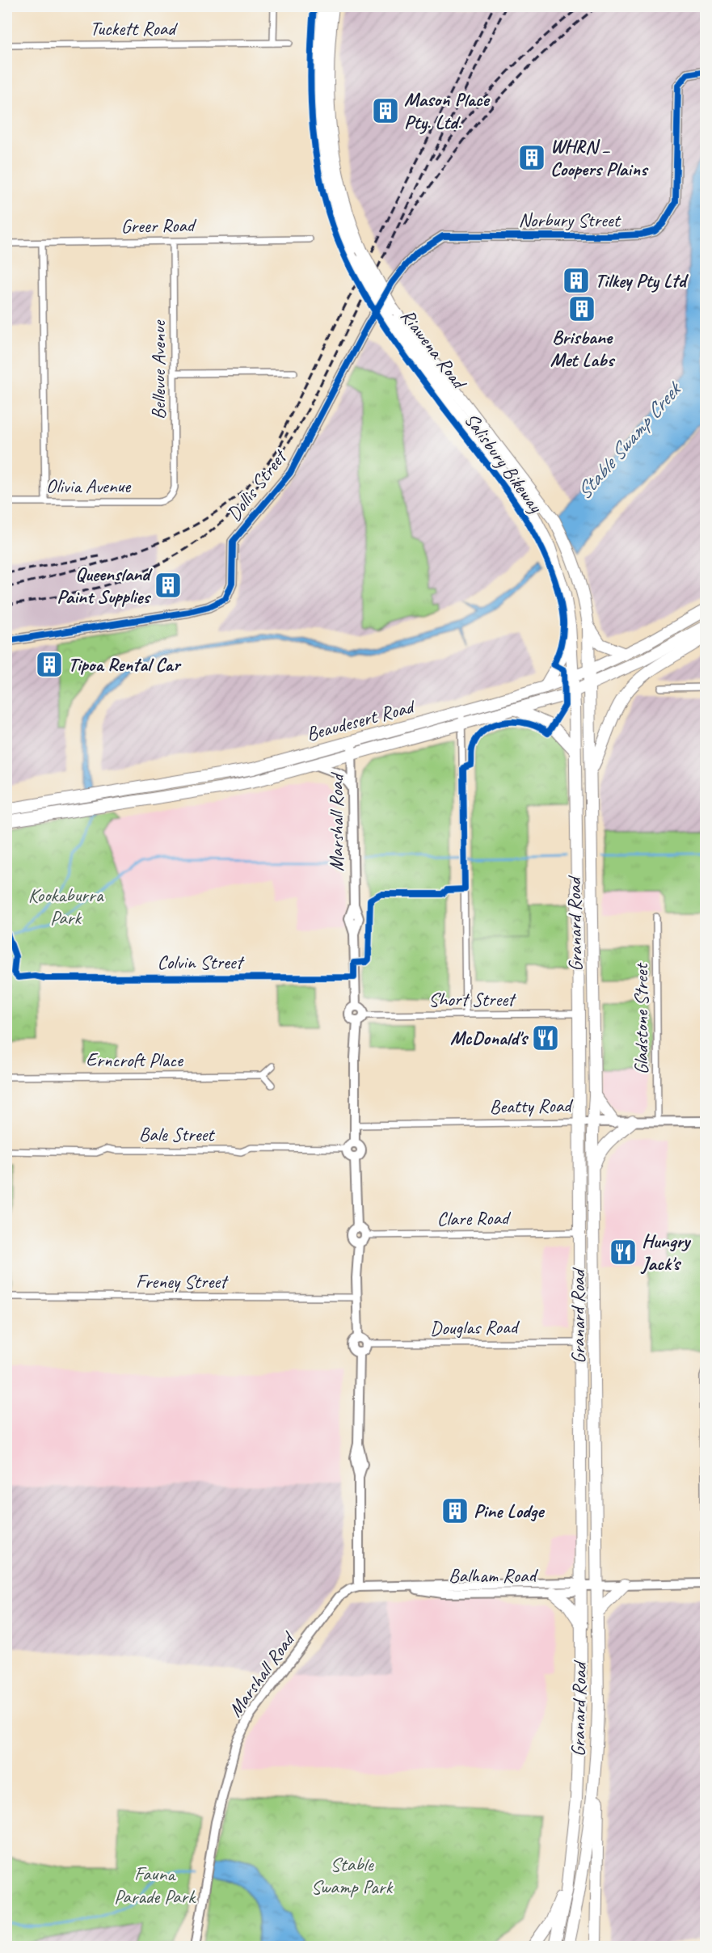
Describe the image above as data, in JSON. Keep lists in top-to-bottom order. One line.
{"streets":{"highway":["Riawena Road","Beaudesert Road","Granard Road"],"street":["Tuckett Road","Norbury Street","Greer Road","Bellevue Avenue","Olivia Avenue","Dollis Street","Marshall Road","Colvin Street","Short Street","Gladstone Street","Erncroft Place","Beatty Road","Bale Street","Clare Road","Freney Street","Douglas Road","Balham Road"],"cycle path":["Salisbury Bikeway"]},"crossings":[["Norbury Street","Dollis Street"],["Greer Road","Bellevue Avenue"],["Riawena Road","Beaudesert Road"],["Riawena Road","Granard Road"],["Bellevue Avenue","Olivia Avenue"],["Beaudesert Road","Marshall Road"],["Beaudesert Road","Granard Road"],["Marshall Road","Colvin Street"],["Marshall Road","Short Street"],["Marshall Road","Balham Road"],["Granard Road","Short Street"],["Granard Road","Beatty Road"],["Granard Road","Clare Road"],["Granard Road","Douglas Road"],["Granard Road","Balham Road"],["Gladstone Street","Beatty Road"]],"water":["Stable Swamp Creek"],"parks":["Kookaburra Park","Stable Swamp Park","Fauna Parade Park"],"places":{"building":["Mason Place Pty. Ltd.","WHRN _ Coopers Plains","Tilkey Pty Ltd","Brisbane Met Labs","Queensland Paint Supplies","Tipoa Rental Car","Pine Lodge"],"restaurant":["McDonald's","Hungry Jack's"]}}
